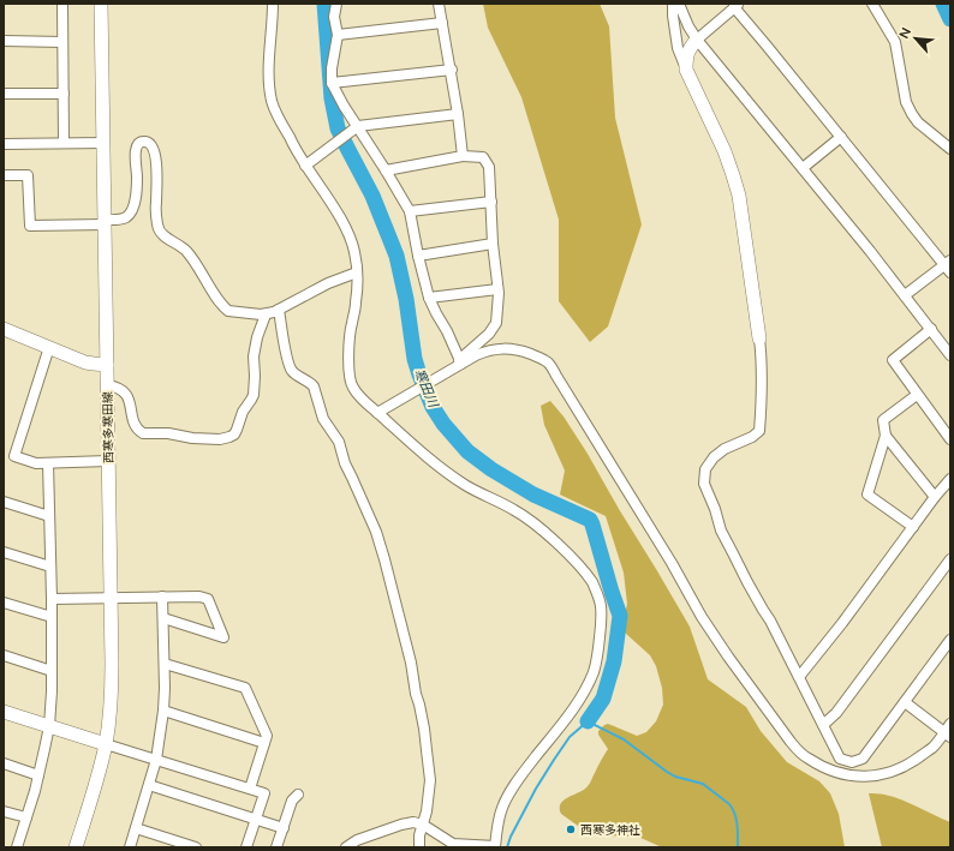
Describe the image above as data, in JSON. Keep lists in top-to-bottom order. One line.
{"streets":{"main road":["西寒多寒田線"]},"water":["寒田川"],"places":["西寒多神社"],"north":"top left"}
